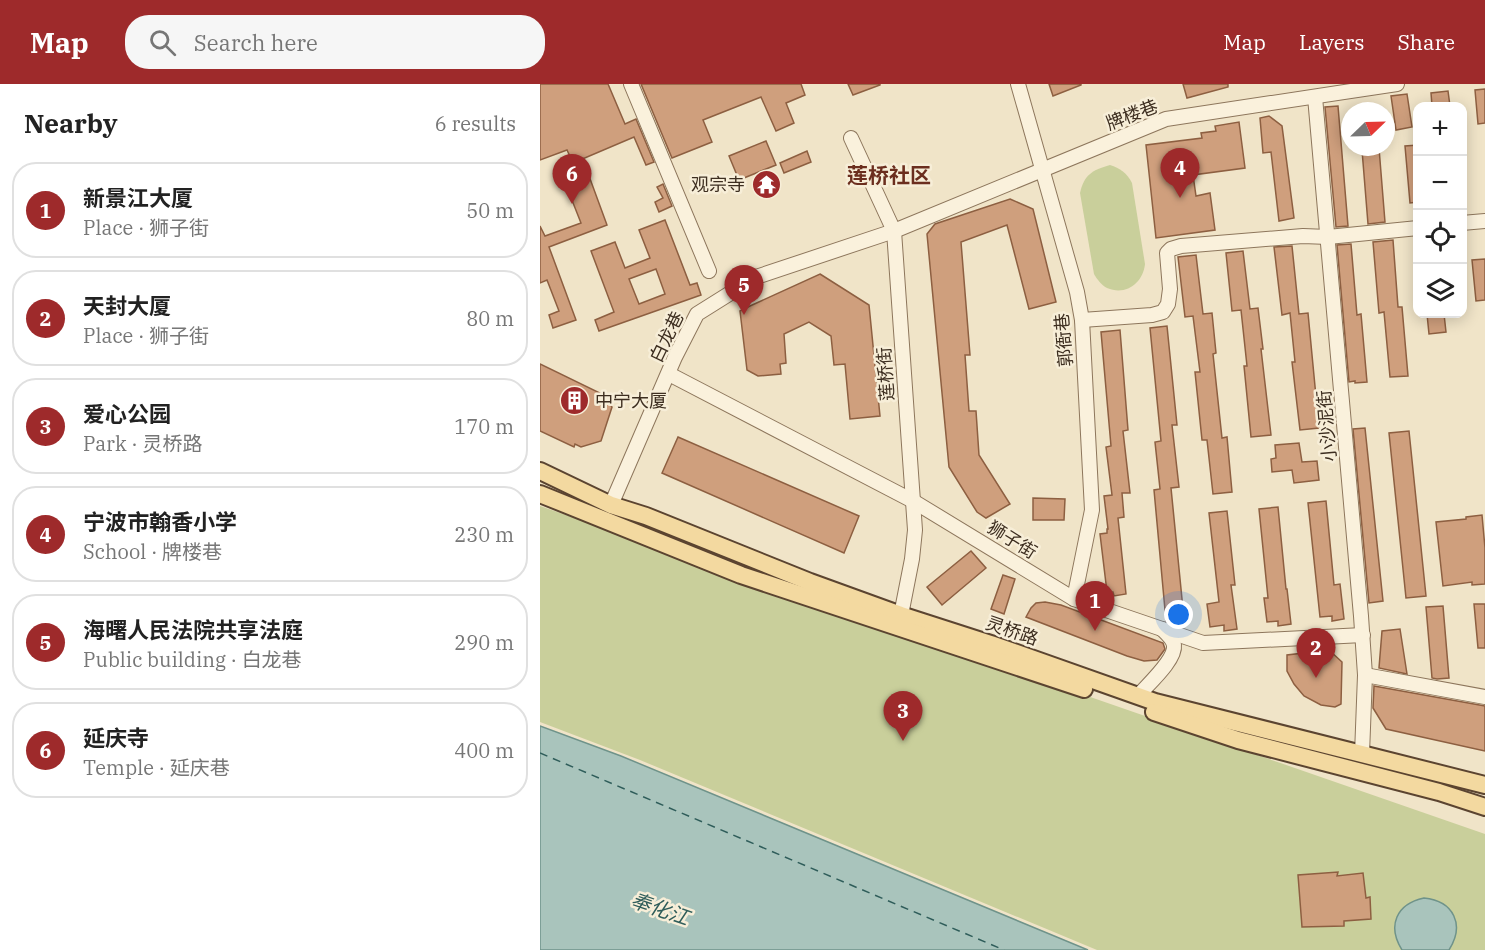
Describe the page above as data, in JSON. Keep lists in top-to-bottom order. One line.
{"streets":{"main road":["灵桥路"],"street":["牌楼巷","白龙巷","郭衙巷","莲桥街","小沙泥街","狮子街"]},"crossings":[["牌楼巷","白龙巷"],["牌楼巷","郭衙巷"],["牌楼巷","莲桥街"],["牌楼巷","小沙泥街"],["白龙巷","莲桥街"],["白龙巷","狮子街"],["白龙巷","灵桥路"],["郭衙巷","狮子街"],["莲桥街","狮子街"],["莲桥街","灵桥路"],["小沙泥街","狮子街"],["小沙泥街","灵桥路"]],"districts":["莲桥社区"],"water":["奉化江"],"places":{"temple":["观宗寺"],"building":["中宁大厦"]},"north":"top right","page":{"header":"Map","search":"Search here","nav":["Map","Layers","Share"],"heading":["Nearby","6 results"],"map_buttons":["+","−"],"pins":["4","6","5","1","2","3"],"list":[{"mark":"1","name":"新景江大厦","note":"Place · 狮子街","value":"50 m"},{"mark":"2","name":"天封大厦","note":"Place · 狮子街","value":"80 m"},{"mark":"3","name":"爱心公园","note":"Park · 灵桥路","value":"170 m"},{"mark":"4","name":"宁波市翰香小学","note":"School · 牌楼巷","value":"230 m"},{"mark":"5","name":"海曙人民法院共享法庭","note":"Public building · 白龙巷","value":"290 m"},{"mark":"6","name":"延庆寺","note":"Temple · 延庆巷","value":"400 m"}]}}
